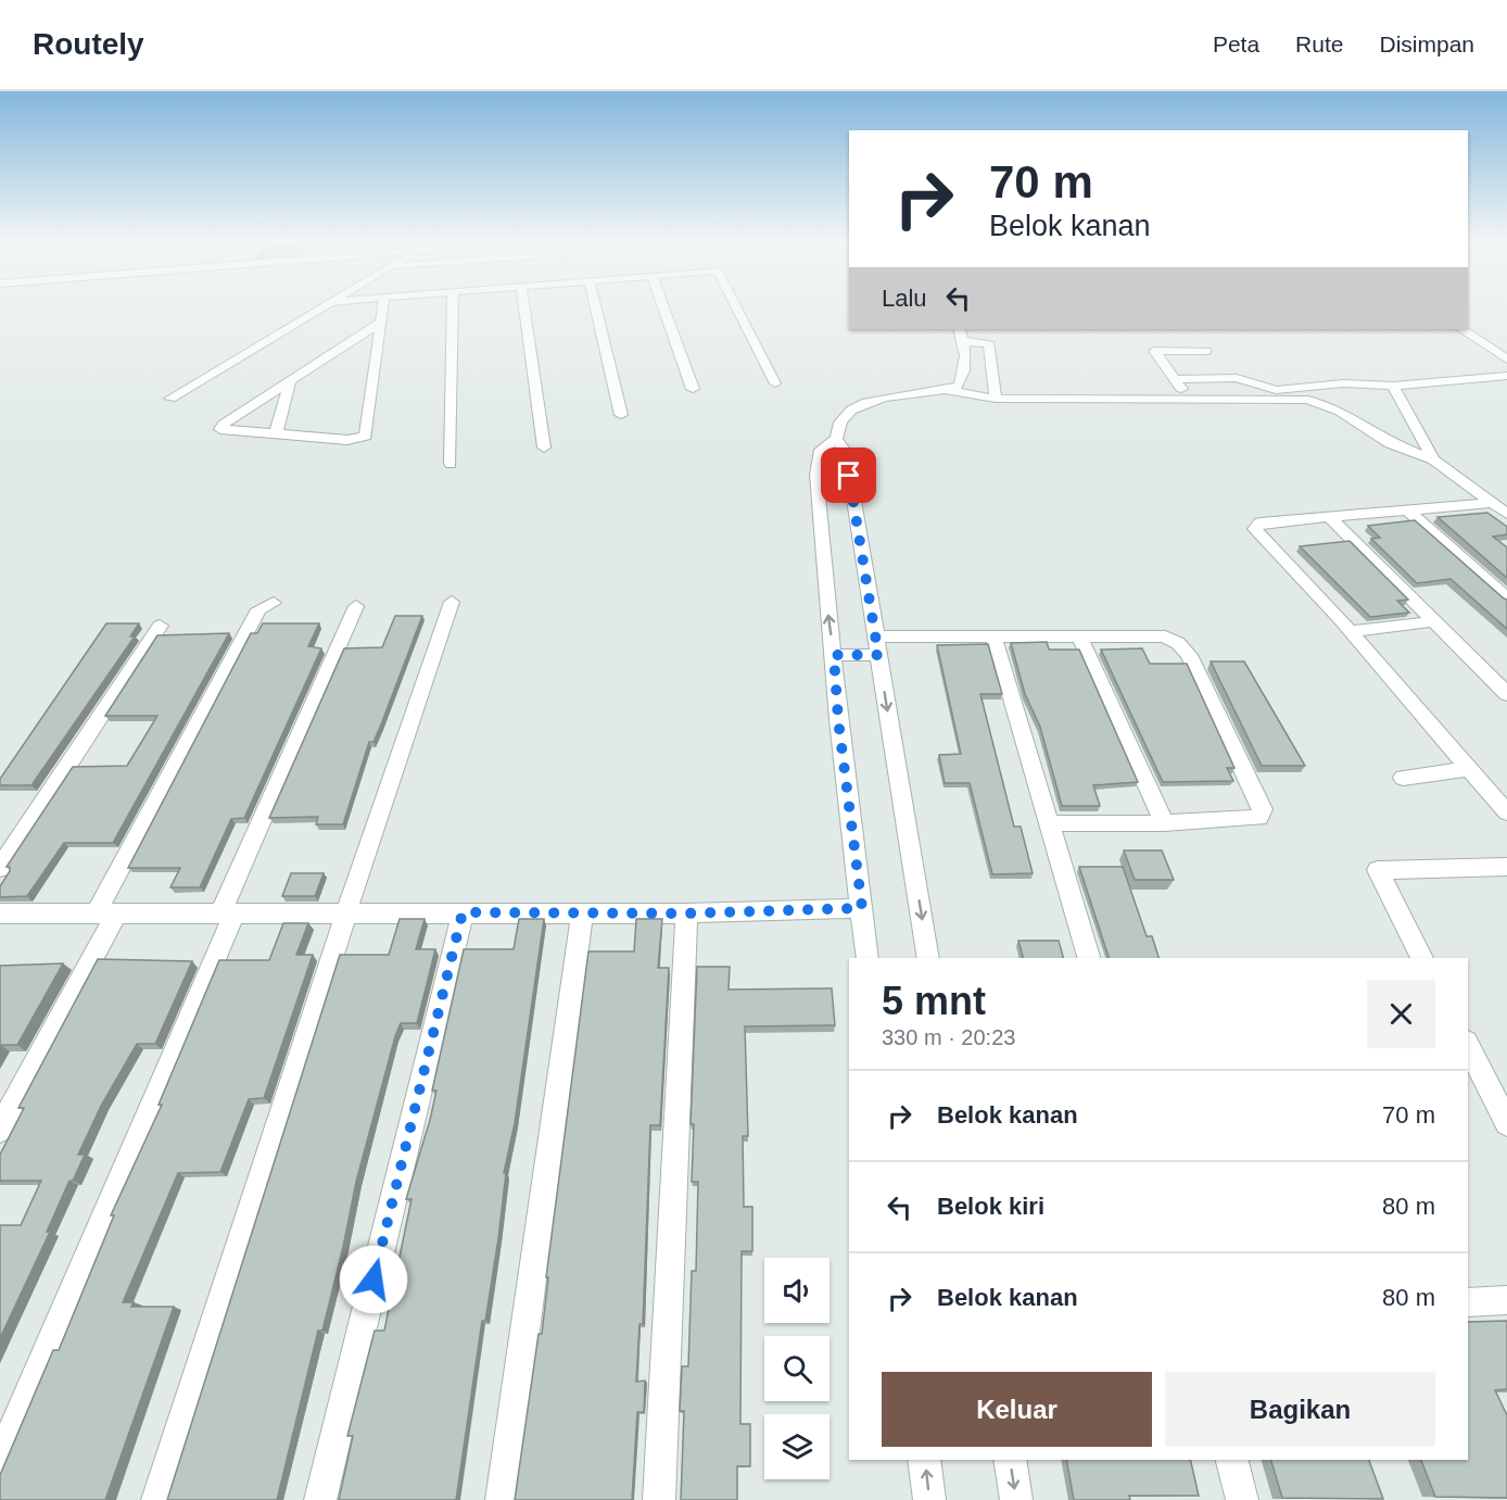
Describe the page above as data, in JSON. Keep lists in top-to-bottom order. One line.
{"page":{"header":"Routely","nav":["Peta","Rute","Disimpan"],"turn":["70 m","Belok kanan"],"then":"Lalu","heading":["5 mnt","330 m · 20:23"],"list":[{"name":"Belok kanan","value":"70 m"},{"name":"Belok kiri","value":"80 m"},{"name":"Belok kanan","value":"80 m"}],"buttons":["Keluar","Bagikan"]}}
